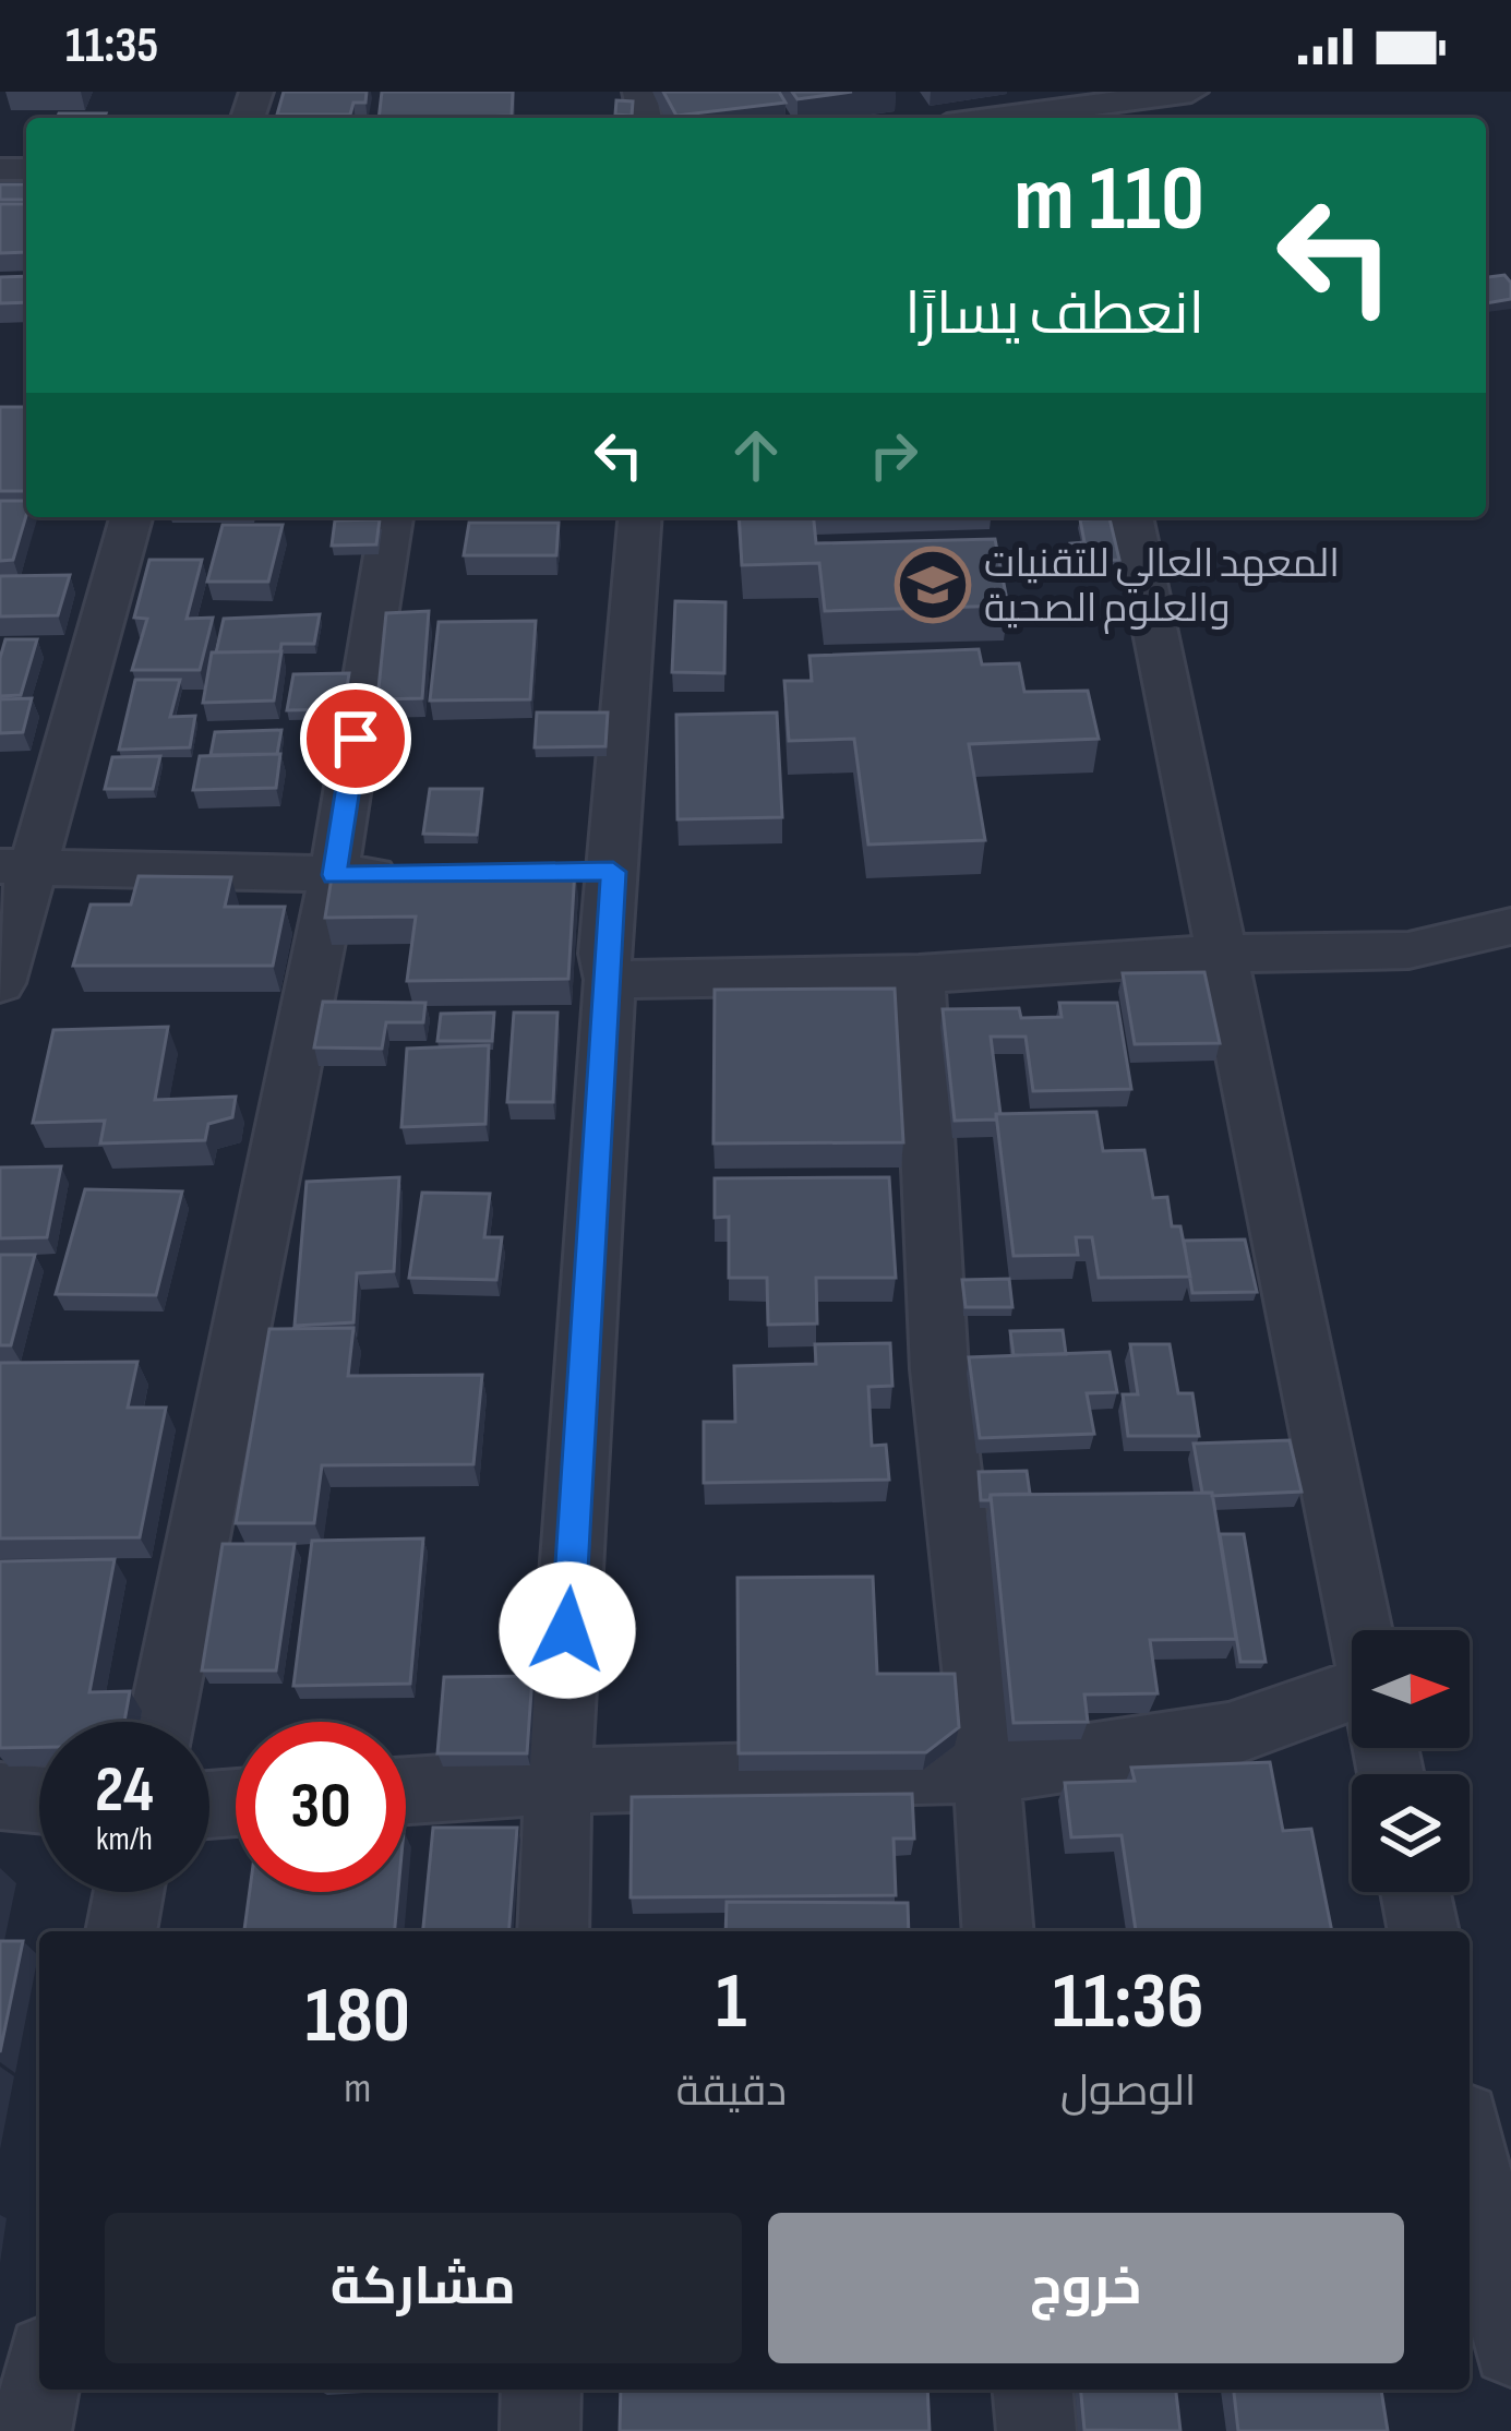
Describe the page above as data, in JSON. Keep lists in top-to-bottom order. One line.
{"places":{"school or university":["المعهد العالي للتقنيات والعلوم الصحية"]},"north":"right","page":{"status":"11:35","turn":["110 m","انعطف يسارًا"],"speed":"24 km/h","limit":"30","eta":["11:36","الوصول","1","دقيقة","180","m"],"buttons":["خروج","مشاركة"]}}
